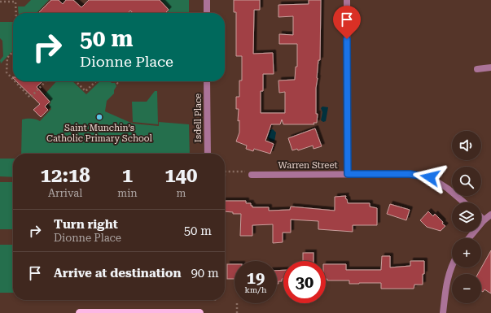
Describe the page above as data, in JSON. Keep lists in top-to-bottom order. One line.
{"streets":{"street":["Isdell Place","Warren Street"]},"places":["Saint Munchin’s Catholic Primary School"],"page":{"turn":["50 m","Dionne Place"],"map_buttons":["+","−"],"eta":["12:18","Arrival","1","min","140","m"],"list":[{"name":"Turn right","note":"Dionne Place","value":"50 m"},{"name":"Arrive at destination","value":"90 m"}],"speed":"19 km/h","limit":"30"}}
